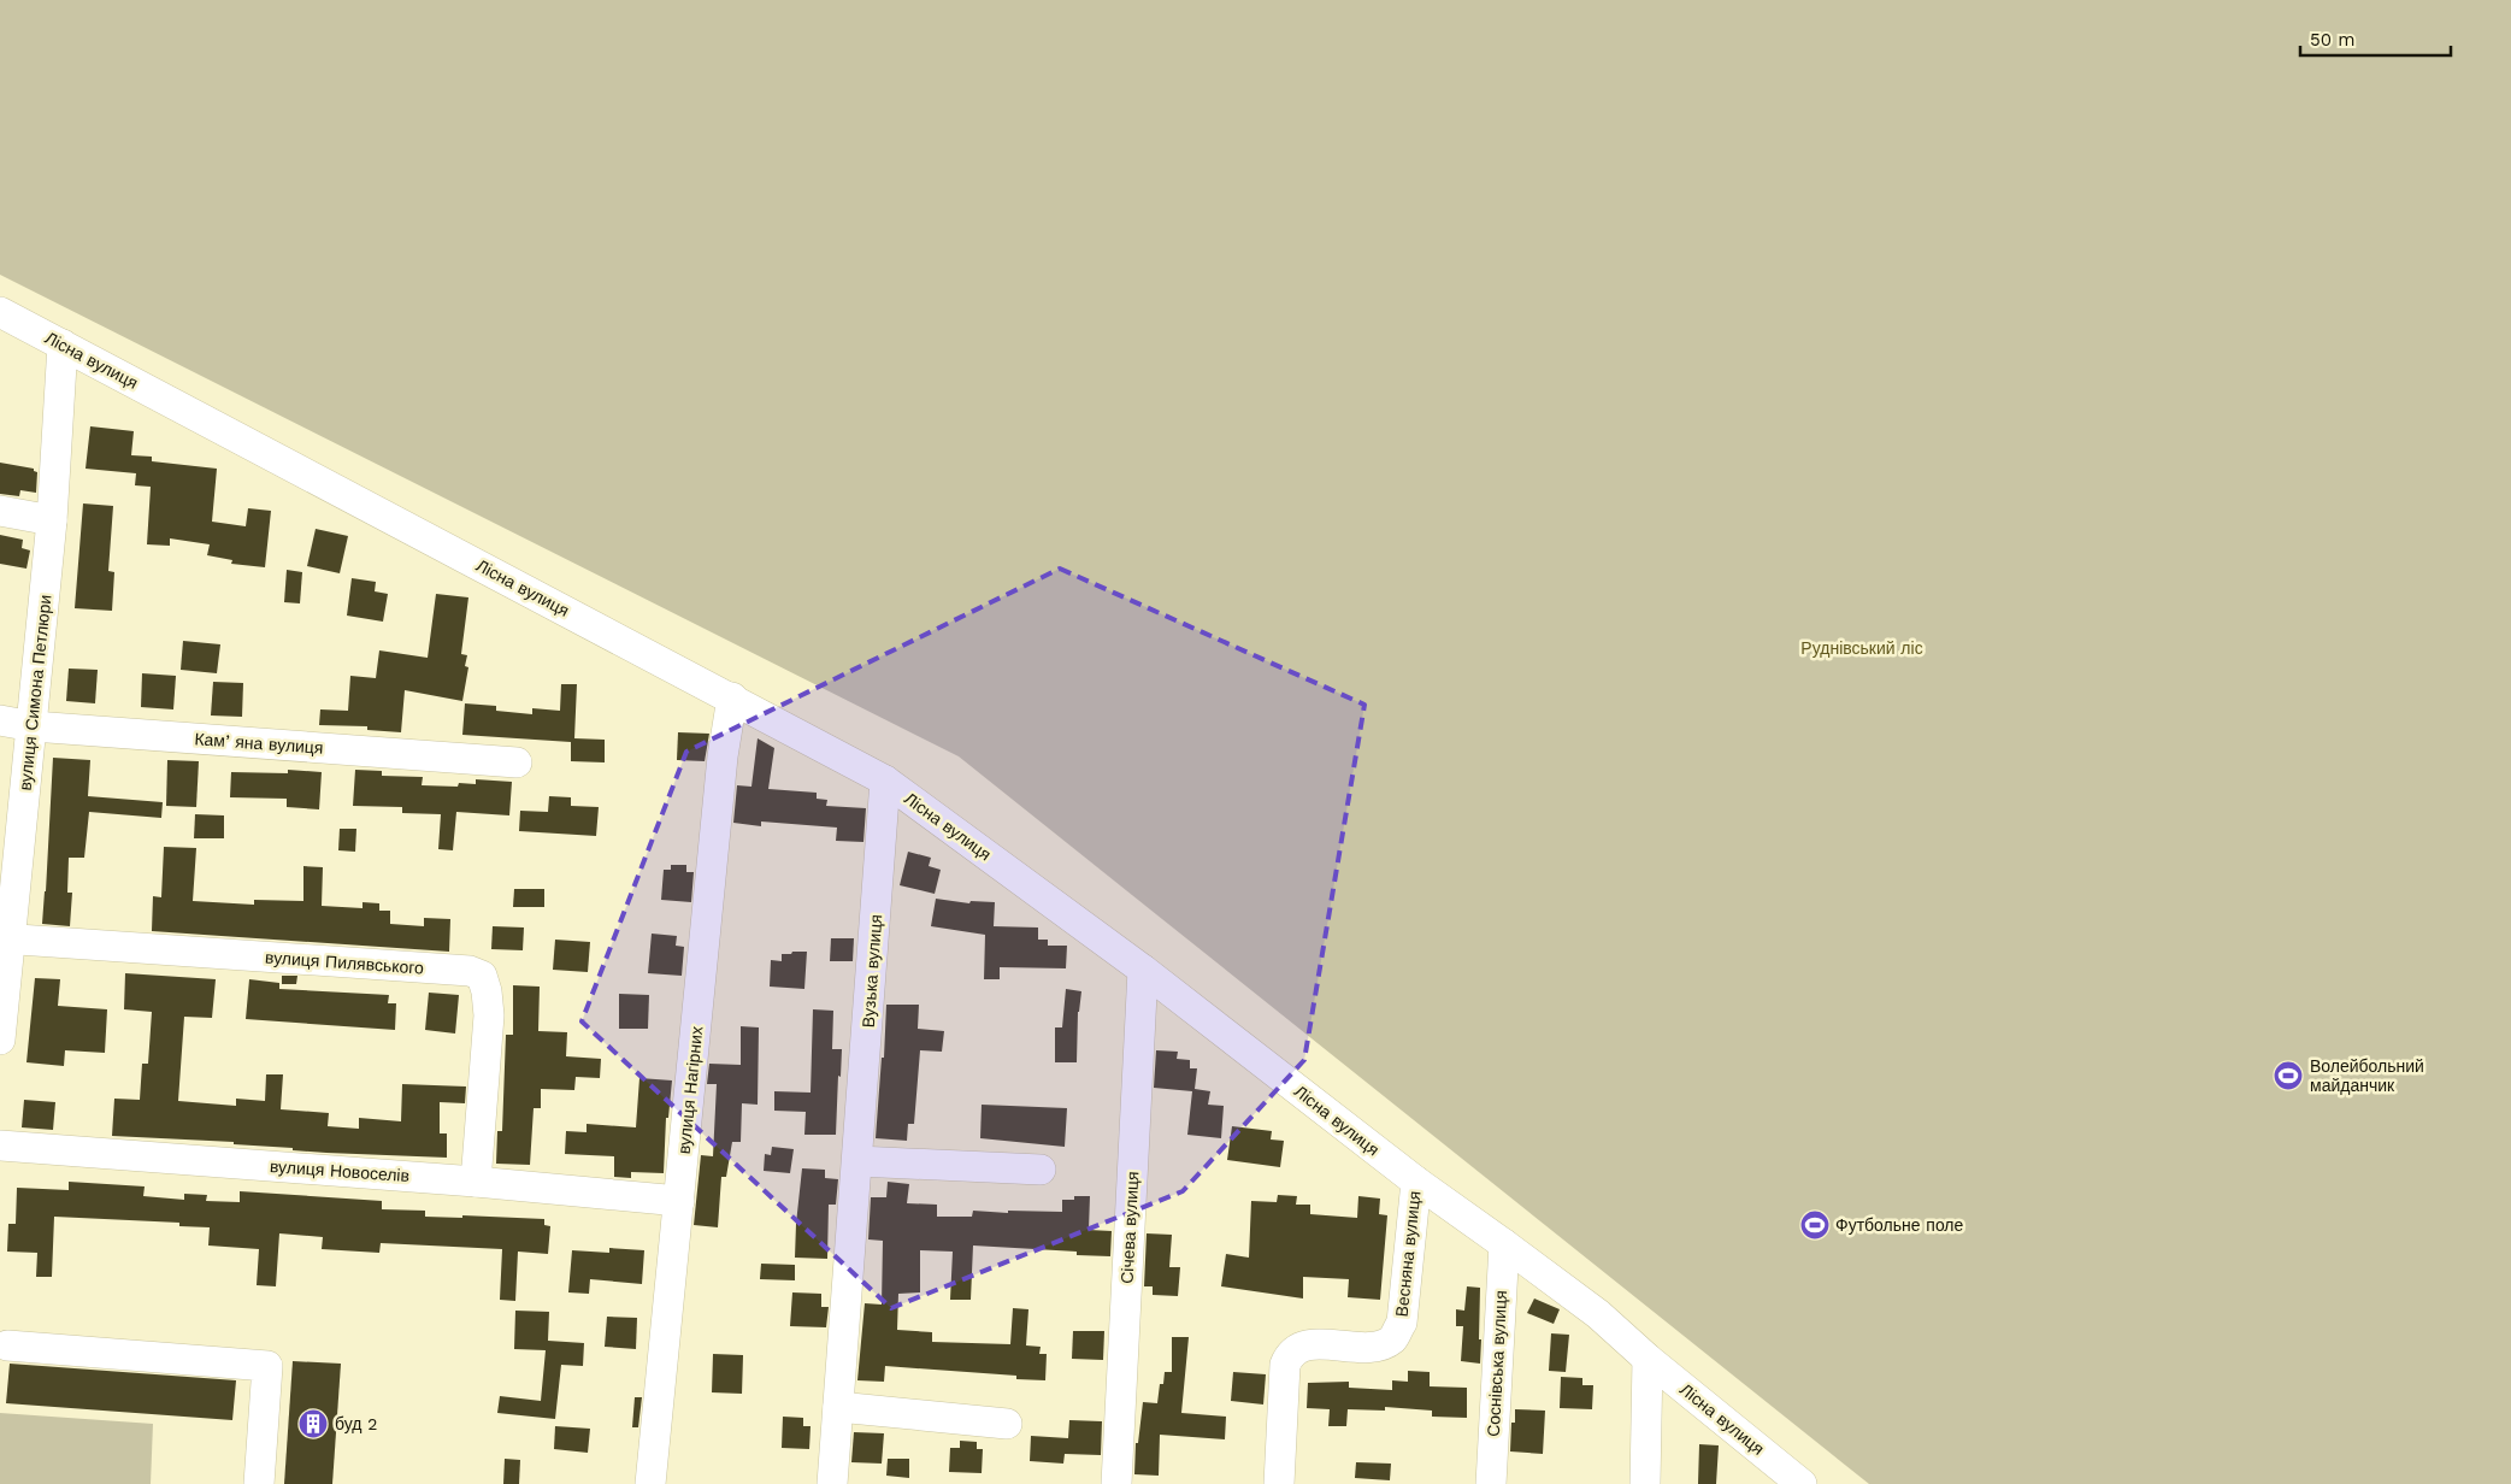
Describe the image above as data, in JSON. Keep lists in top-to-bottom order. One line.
{"streets":{"street":["Лісна вулиця","вулиця Симона Петлюри","Камʼяна вулиця","вулиця Пилявського","Вузька вулиця","вулиця Нагірних","вулиця Новоселів","Січева вулиця","Весняна вулиця","Соснівська вулиця"]},"crossings":[["Лісна вулиця","вулиця Симона Петлюри"],["Лісна вулиця","Вузька вулиця"],["Лісна вулиця","вулиця Нагірних"],["Лісна вулиця","Січева вулиця"],["Лісна вулиця","Весняна вулиця"],["Лісна вулиця","Соснівська вулиця"],["вулиця Симона Петлюри","Камʼяна вулиця"],["вулиця Симона Петлюри","вулиця Пилявського"],["вулиця Пилявського","вулиця Новоселів"],["вулиця Нагірних","вулиця Новоселів"]],"parks":["Руднівський ліс"],"places":{"sports":["Волейбольний майданчик","Футбольне поле"],"building":["буд 2"]},"scale_bar":"50 m"}
